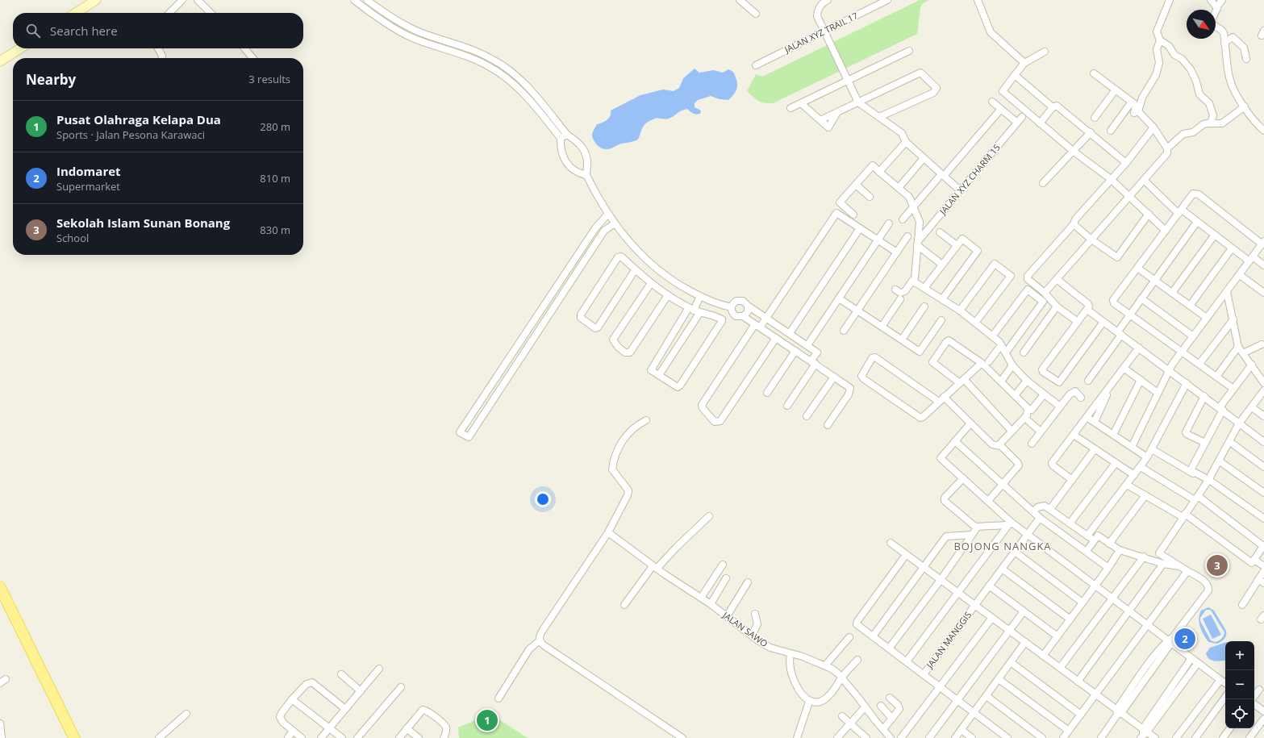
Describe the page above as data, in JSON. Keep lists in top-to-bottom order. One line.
{"streets":{"street":["JALAN XYZ TRAIL 17","JALAN XYZ CHARM 15","JALAN SAWO","JALAN MANGGIS"]},"districts":["BOJONG NANGKA"],"north":"bottom right","page":{"search":"Search here","heading":["Nearby","3 results"],"list":[{"mark":"1","name":"Pusat Olahraga Kelapa Dua","note":"Sports · Jalan Pesona Karawaci","value":"280 m"},{"mark":"2","name":"Indomaret","note":"Supermarket","value":"810 m"},{"mark":"3","name":"Sekolah Islam Sunan Bonang","note":"School","value":"830 m"}],"pins":["3","2","1"],"map_buttons":["+","−"]}}
